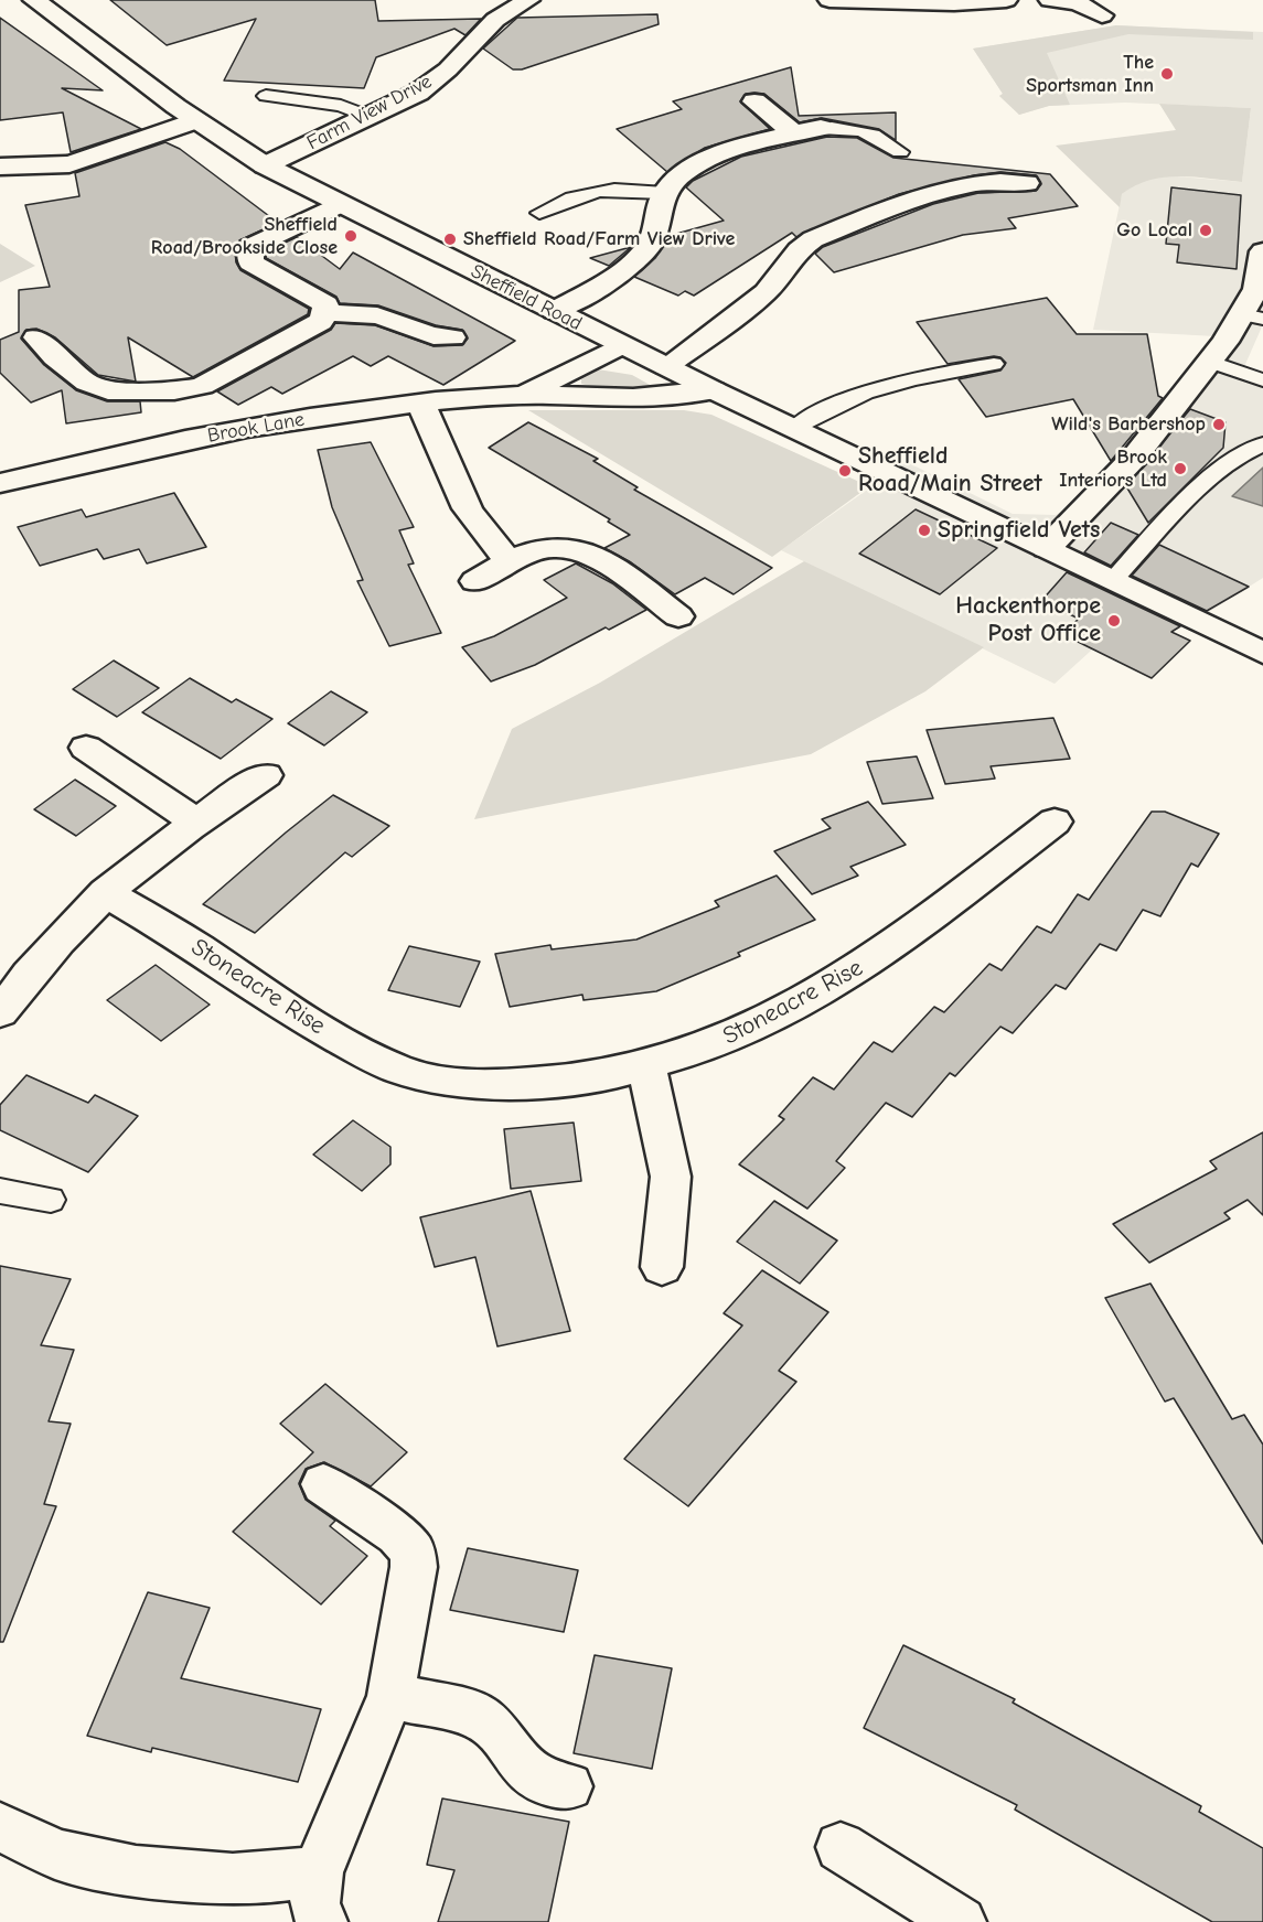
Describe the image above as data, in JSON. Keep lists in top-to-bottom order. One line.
{"streets":{"street":["Farm View Drive","Sheffield Road","Brook Lane","Stoneacre Rise"]},"crossings":[["Farm View Drive","Sheffield Road"],["Sheffield Road","Brook Lane"]],"places":["The Sportsman Inn","Go Local","Sheffield Road/Brookside Close","Sheffield Road/Farm View Drive","Wild's Barbershop","Brook Interiors Ltd","Sheffield Road/Main Street","Springfield Vets","Hackenthorpe Post Office"]}
